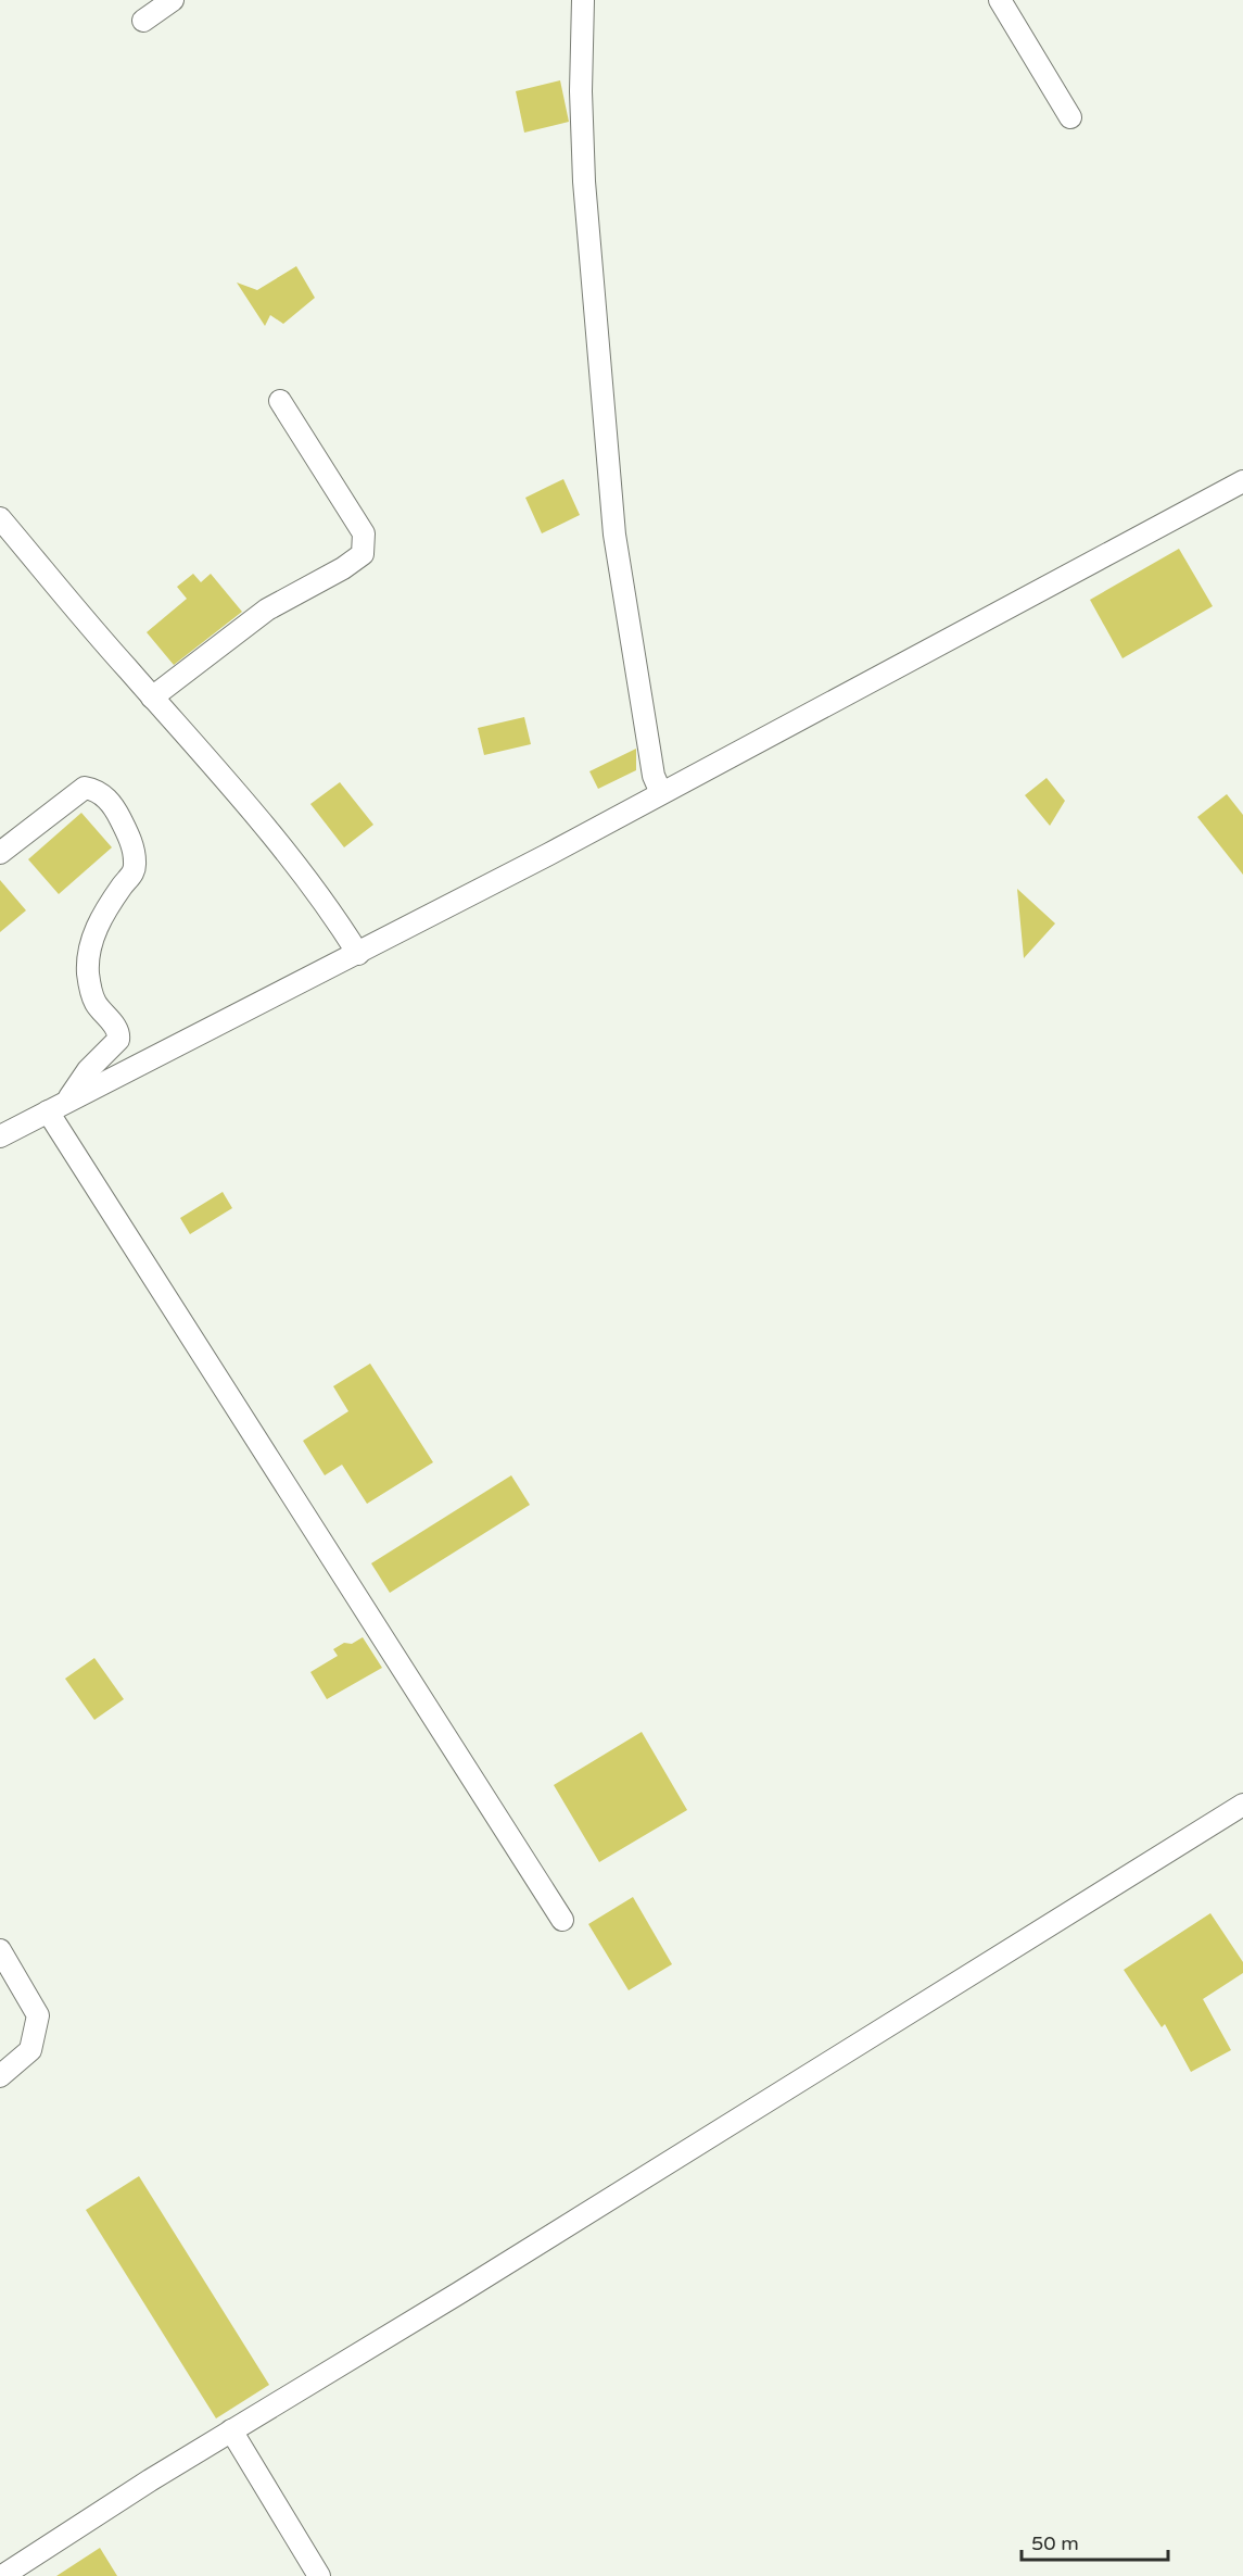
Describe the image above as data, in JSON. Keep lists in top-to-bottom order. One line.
{"scale_bar":"50 m"}
